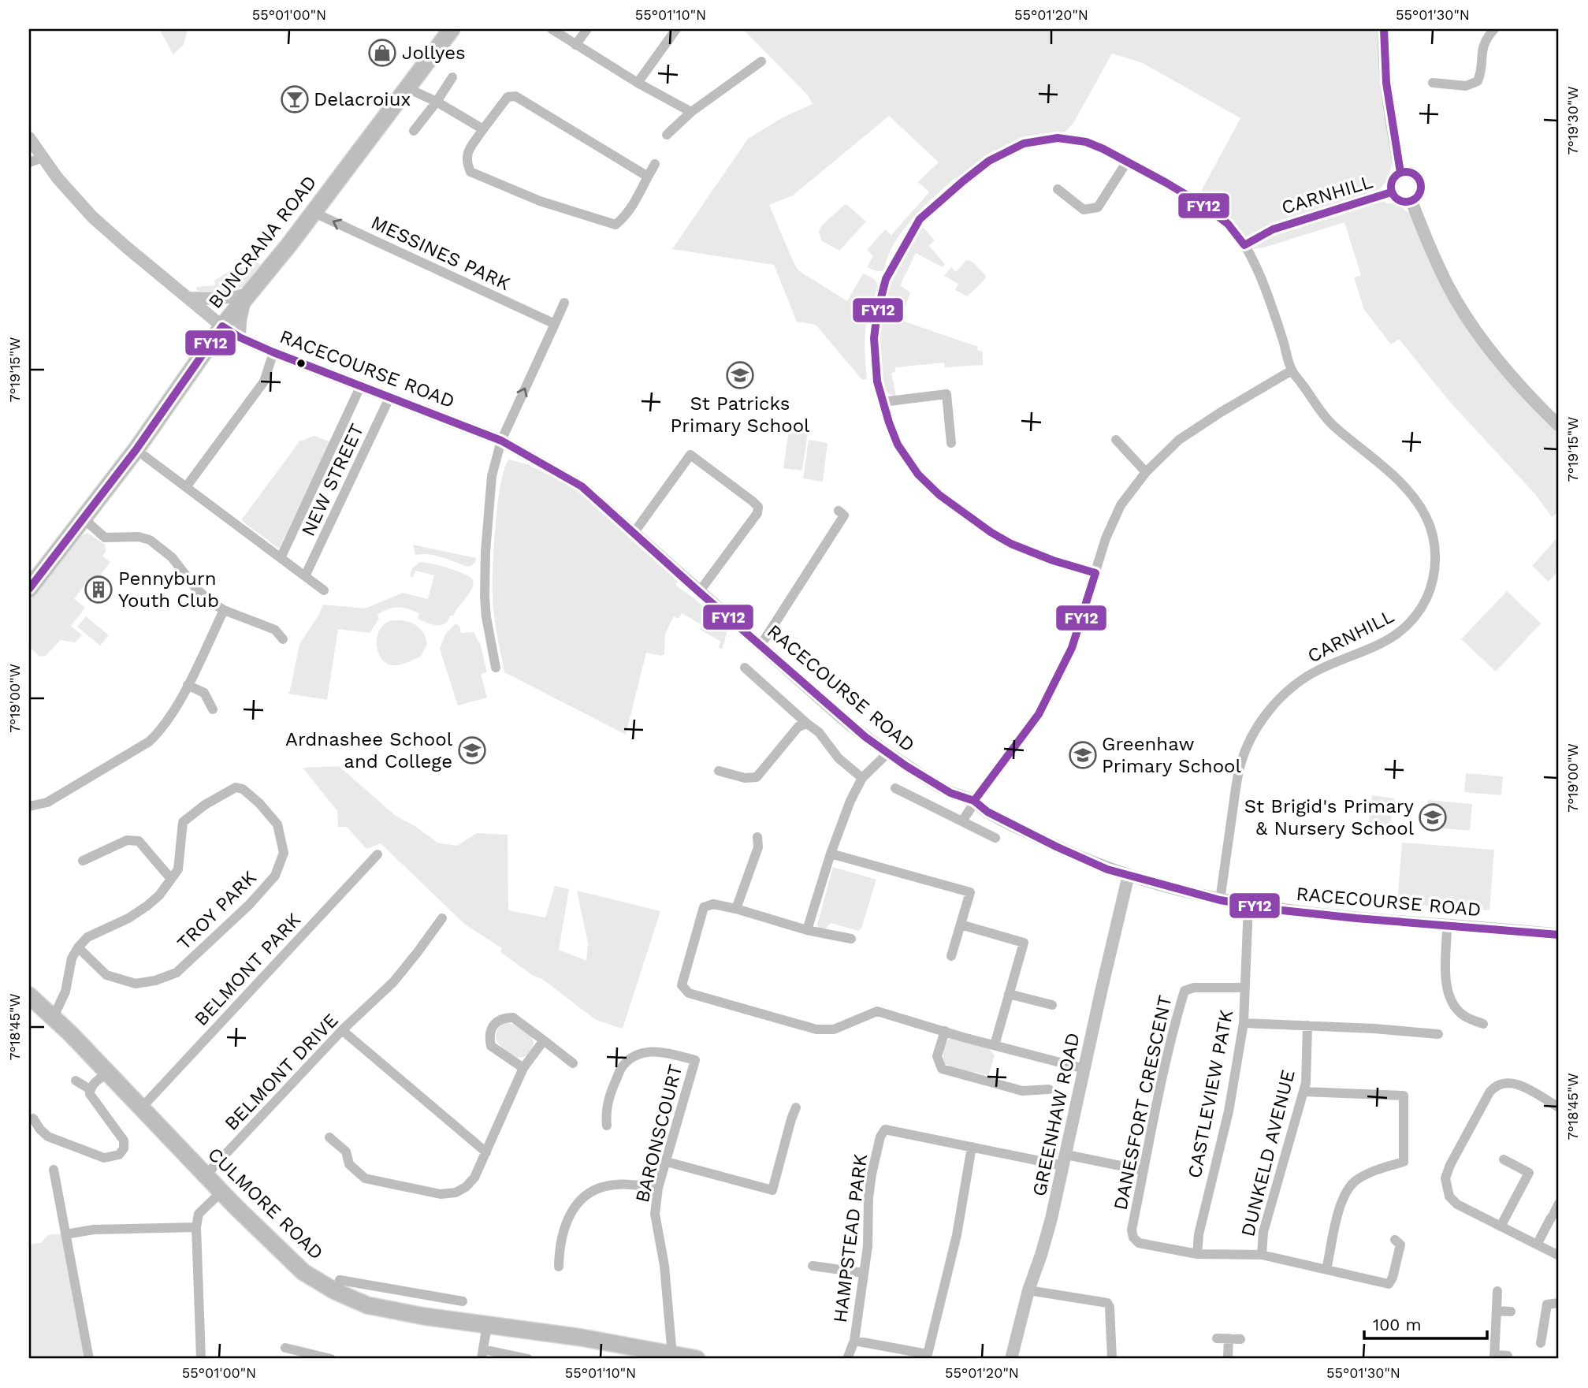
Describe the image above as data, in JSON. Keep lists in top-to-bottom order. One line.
{"streets":{"highway":["BUNCRANA ROAD","CULMORE ROAD"],"main road":["RACECOURSE ROAD","GREENHAW ROAD"],"street":["CARNHILL","MESSINES PARK","NEW STREET","TROY PARK","BELMONT PARK","BELMONT DRIVE","CASTLEVIEW PATK","DANESFORT CRESCENT","BARONSCOURT","DUNKELD AVENUE","HAMPSTEAD PARK"]},"crossings":[["CARNHILL","RACECOURSE ROAD"],["BUNCRANA ROAD","MESSINES PARK"],["BUNCRANA ROAD","RACECOURSE ROAD"],["RACECOURSE ROAD","NEW STREET"],["RACECOURSE ROAD","CASTLEVIEW PATK"],["RACECOURSE ROAD","GREENHAW ROAD"],["BELMONT PARK","CULMORE ROAD"],["BELMONT DRIVE","CULMORE ROAD"],["CASTLEVIEW PATK","DANESFORT CRESCENT"],["DANESFORT CRESCENT","DUNKELD AVENUE"],["DANESFORT CRESCENT","HAMPSTEAD PARK"],["GREENHAW ROAD","HAMPSTEAD PARK"],["BARONSCOURT","CULMORE ROAD"]],"one_way":["MESSINES PARK"],"places":{"shop":["Jollyes"],"bar":["Delacroiux"],"school or university":["St Patricks Primary School","Ardnashee School and College","Greenhaw Primary School","St Brigid's Primary & Nursery School"],"building":["Pennyburn Youth Club"]},"lines":["transit line FY12"],"scale_bar":"100 m","coordinates":["55°01'00\"N","55°01'10\"N","55°01'20\"N","55°01'30\"N","7°19'30\"W","7°19'15\"W","7°19'00\"W","7°18'45\"W"]}
